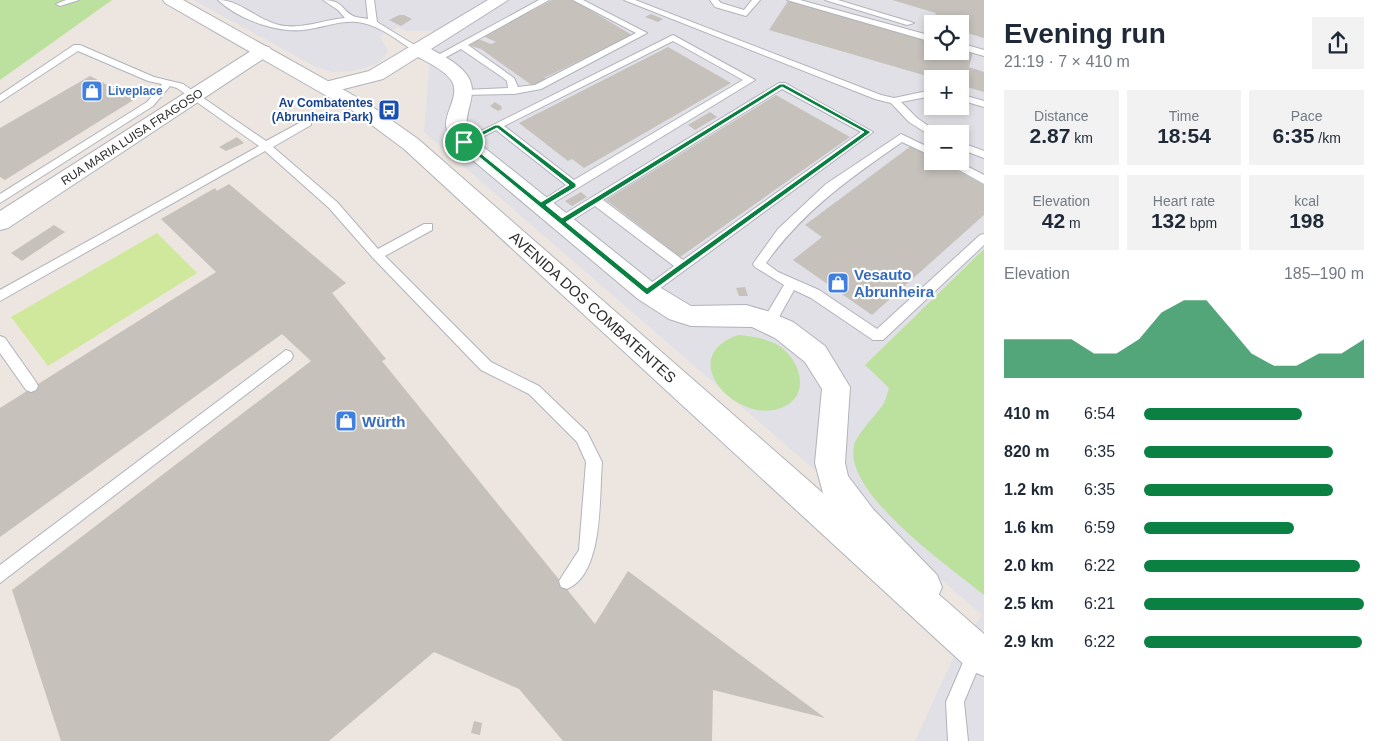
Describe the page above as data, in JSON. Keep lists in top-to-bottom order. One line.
{"streets":{"street":["RUA MARIA LUISA FRAGOSO","AVENIDA DOS COMBATENTES"]},"crossings":[["RUA MARIA LUISA FRAGOSO","AVENIDA DOS COMBATENTES"]],"places":{"shop":["Liveplace","Vesauto Abrunheira","Würth"],"bus stop":["Av Combatentes (Abrunheira Park)"]},"page":{"heading":["Evening run","21:19 · 7 × 410 m"],"map_buttons":["+","−"],"stats":[["Distance","2.87 km"],["Time","18:54"],["Pace","6:35 /km"],["Elevation","42 m"],["Heart rate","132 bpm"],["kcal","198"]],"chart":["Elevation","185–190 m"],"list":[{"name":"410 m","note":"6:54"},{"name":"820 m","note":"6:35"},{"name":"1.2 km","note":"6:35"},{"name":"1.6 km","note":"6:59"},{"name":"2.0 km","note":"6:22"},{"name":"2.5 km","note":"6:21"},{"name":"2.9 km","note":"6:22"}]}}
